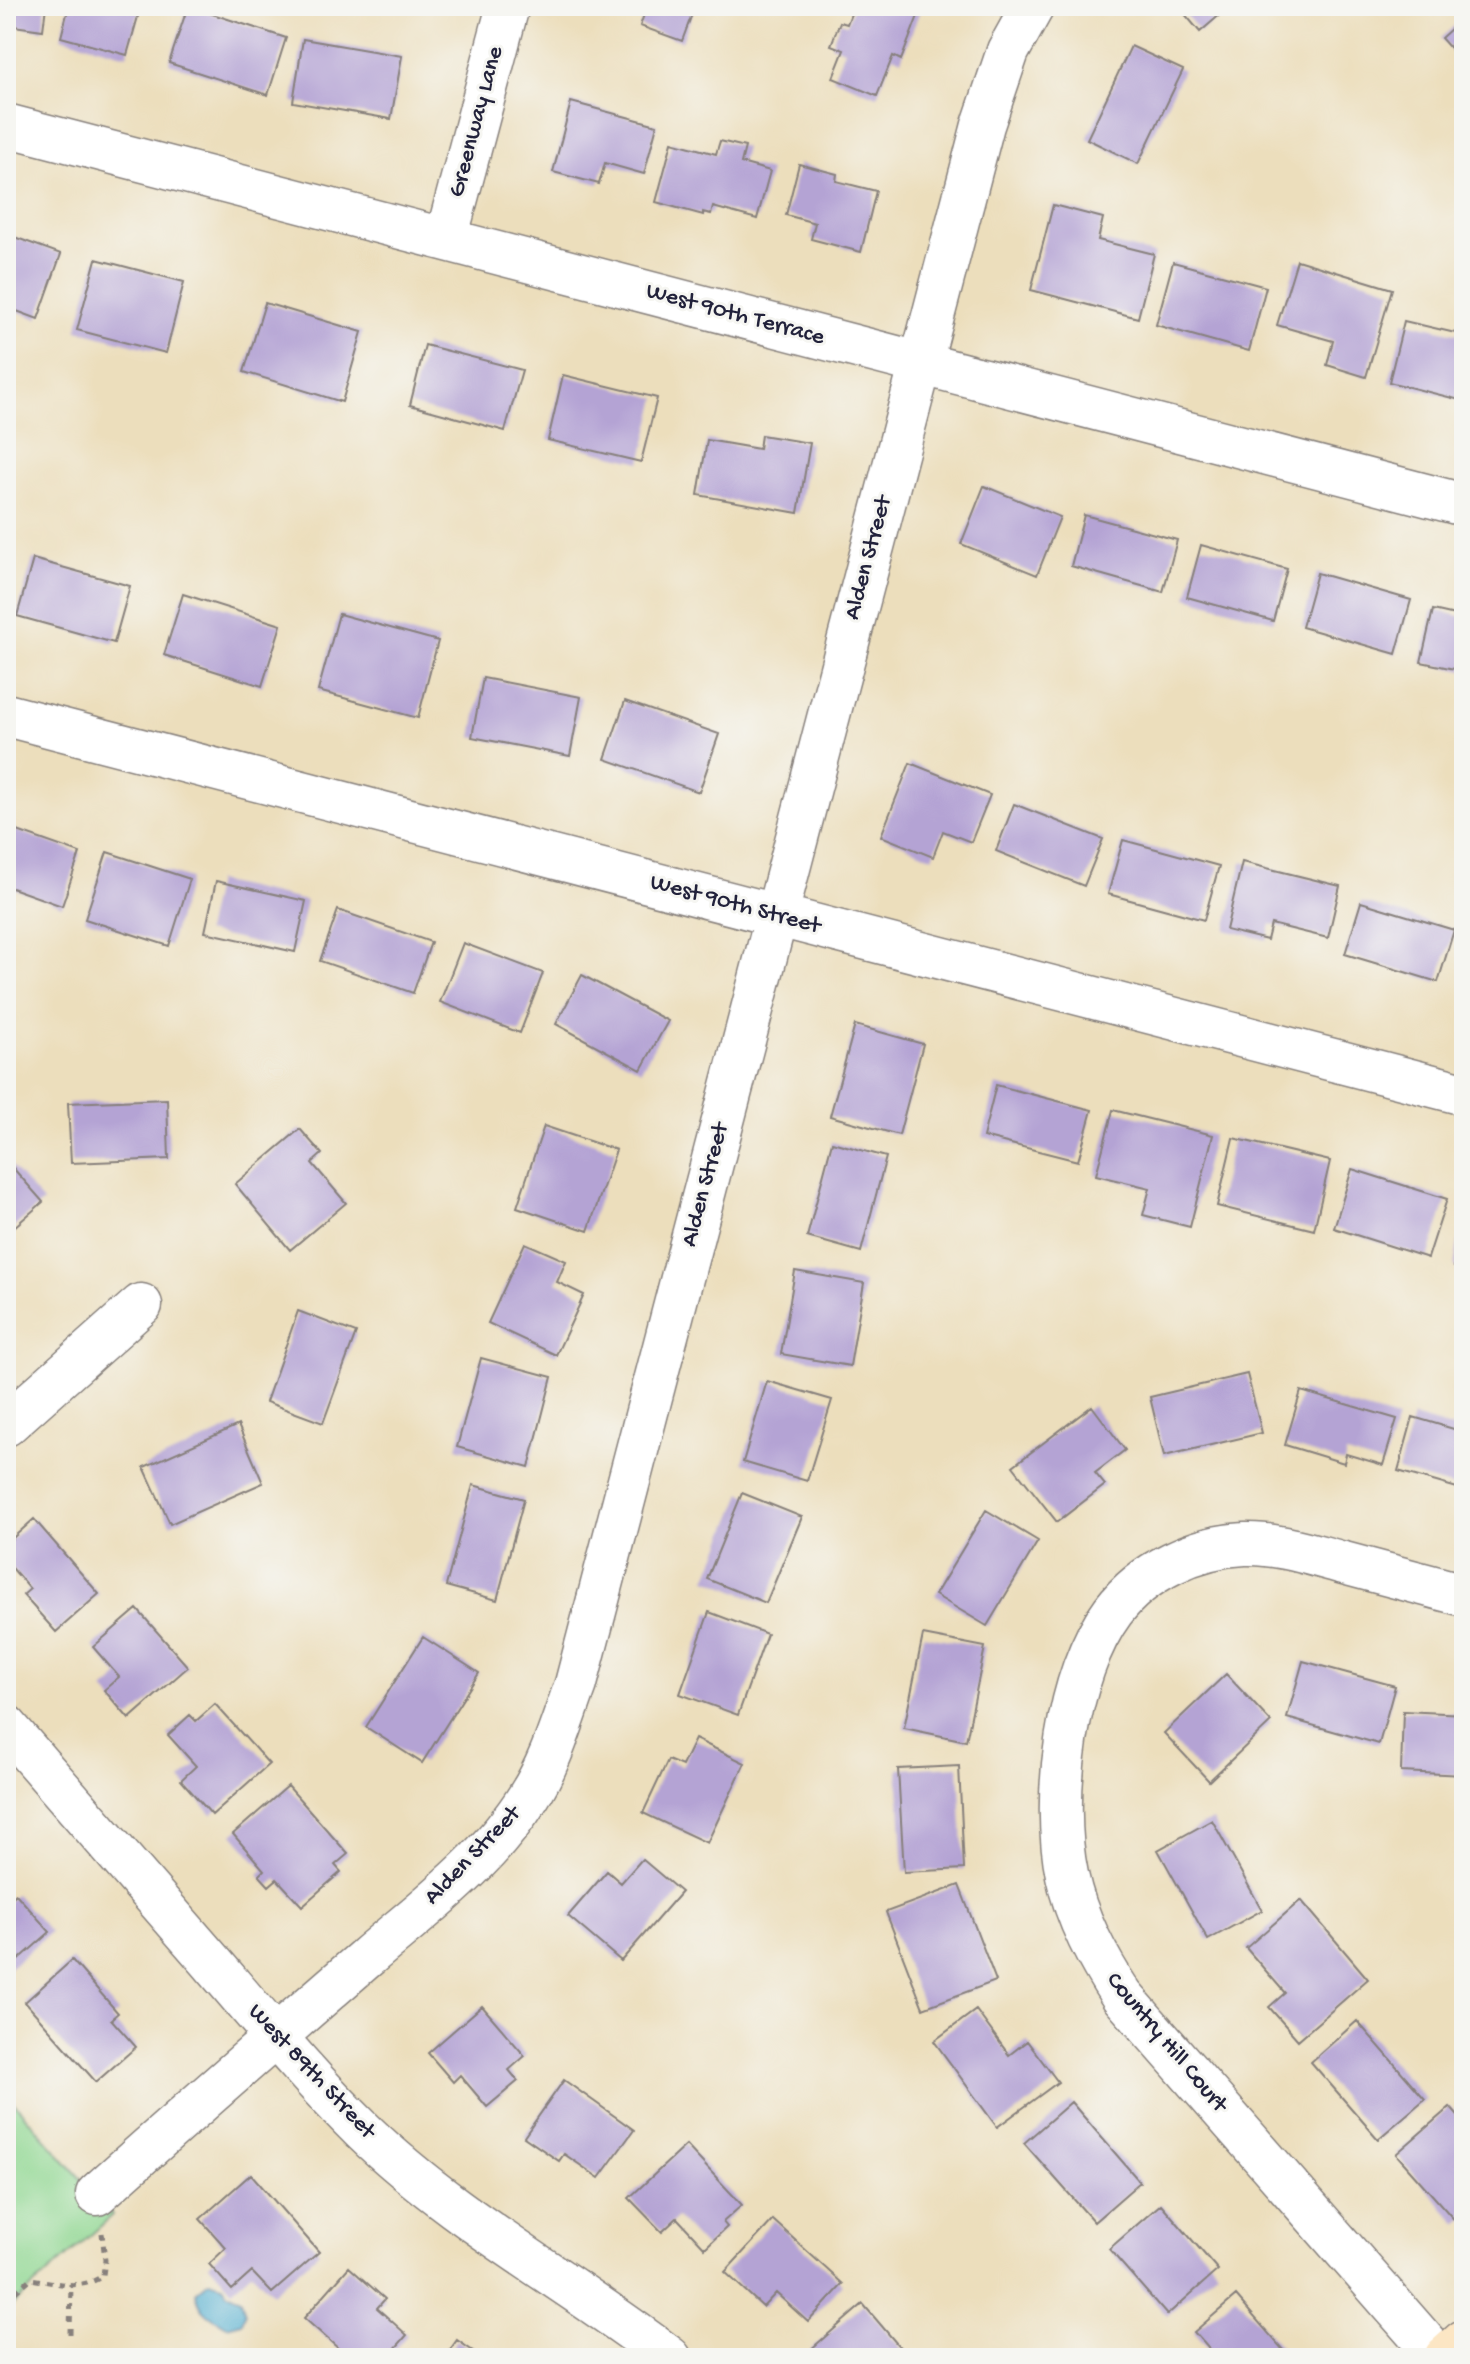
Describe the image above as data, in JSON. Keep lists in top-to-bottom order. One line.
{"streets":{"street":["Greenway Lane","West 90th Terrace","Alden Street","West 90th Street","Country Hill Court","West 89th Street"]},"crossings":[["Greenway Lane","West 90th Terrace"],["West 90th Terrace","Alden Street"],["Alden Street","West 90th Street"],["Alden Street","West 89th Street"]]}
